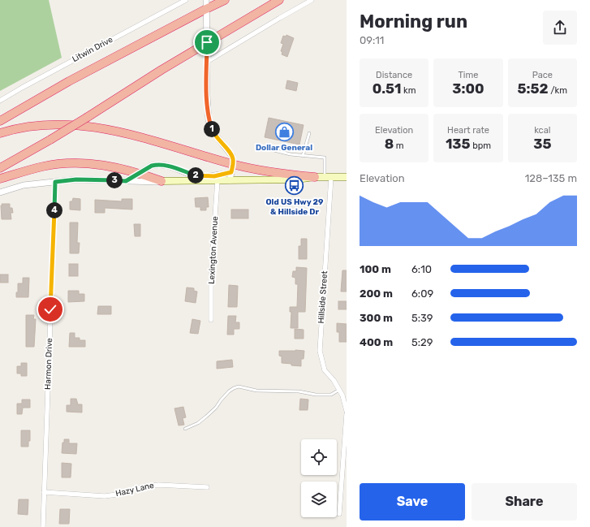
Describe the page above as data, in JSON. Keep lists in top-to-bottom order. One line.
{"streets":{"street":["Litwin Drive","Lexington Avenue","Hillside Street","Harmon Drive","Hazy Lane"]},"crossings":[["Harmon Drive","Hazy Lane"]],"places":{"shop":["Dollar General"],"bus stop":["Old US Hwy 29 & Hillside Dr"]},"page":{"heading":["Morning run","09:11"],"stats":[["Distance","0.51 km"],["Time","3:00"],["Pace","5:52 /km"],["Elevation","8 m"],["Heart rate","135 bpm"],["kcal","35"]],"pins":["1","2","3","4"],"chart":["Elevation","128–135 m"],"list":[{"name":"100 m","note":"6:10"},{"name":"200 m","note":"6:09"},{"name":"300 m","note":"5:39"},{"name":"400 m","note":"5:29"}],"buttons":["Save","Share"]}}
